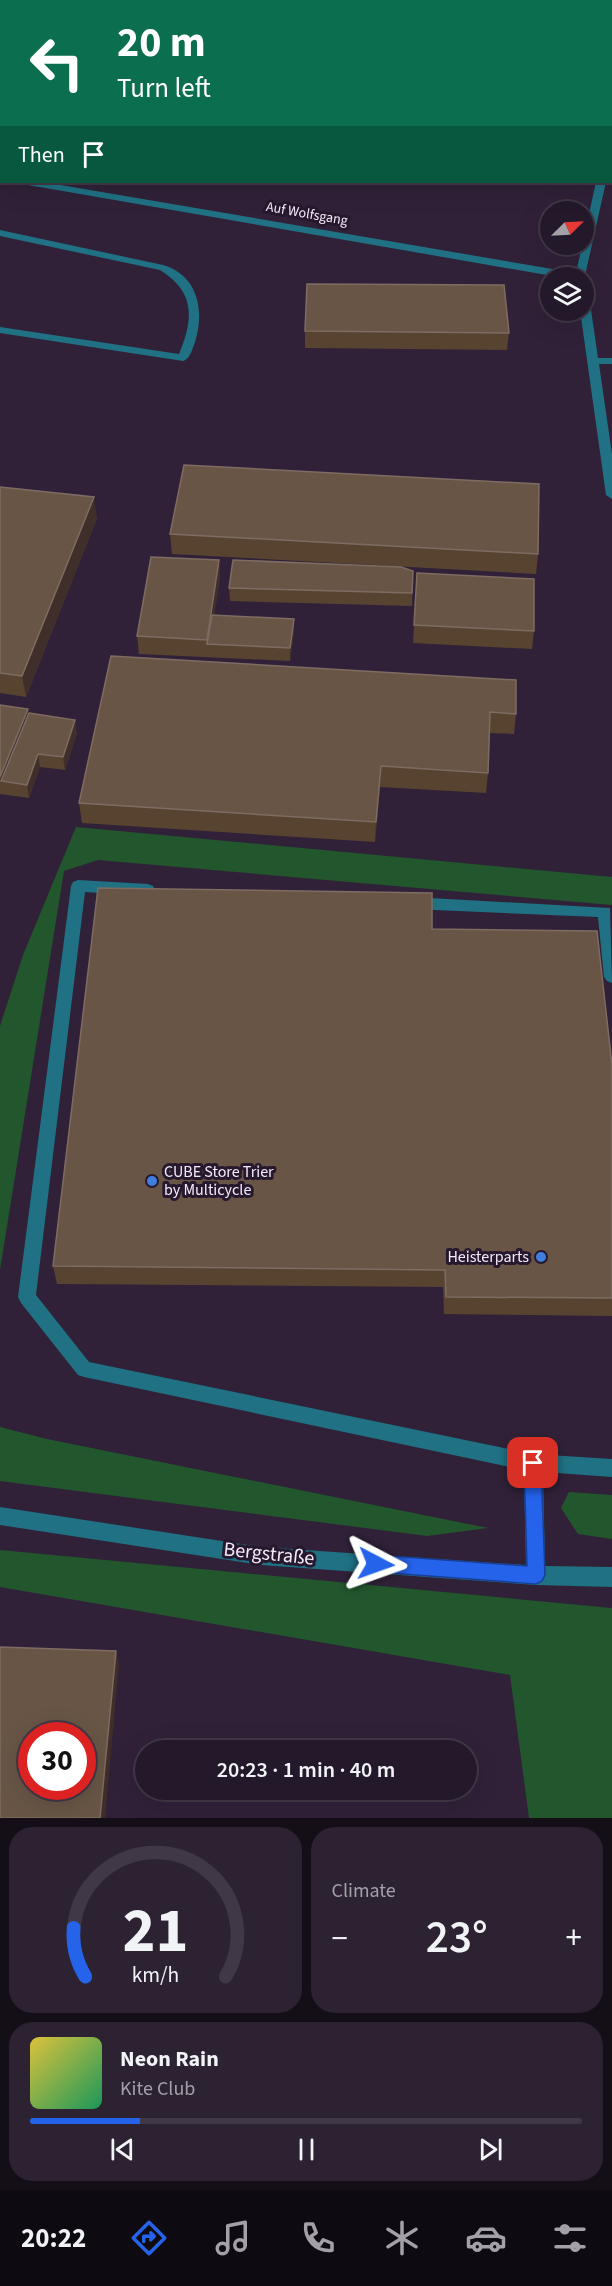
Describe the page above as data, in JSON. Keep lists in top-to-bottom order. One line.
{"streets":{"street":["Auf Wolfsgang","Bergstraße"]},"places":["CUBE Store Trier by Multicycle","Heisterparts"],"north":"top right","page":{"turn":["20 m","Turn left"],"then":"Then","limit":"30","trip":"20:23 · 1 min · 40 m","tile":"Climate","heat":["−","23°","+"],"song":["Neon Rain","Kite Club"],"tabs":"20:22","gauge":["21","km/h"]}}
